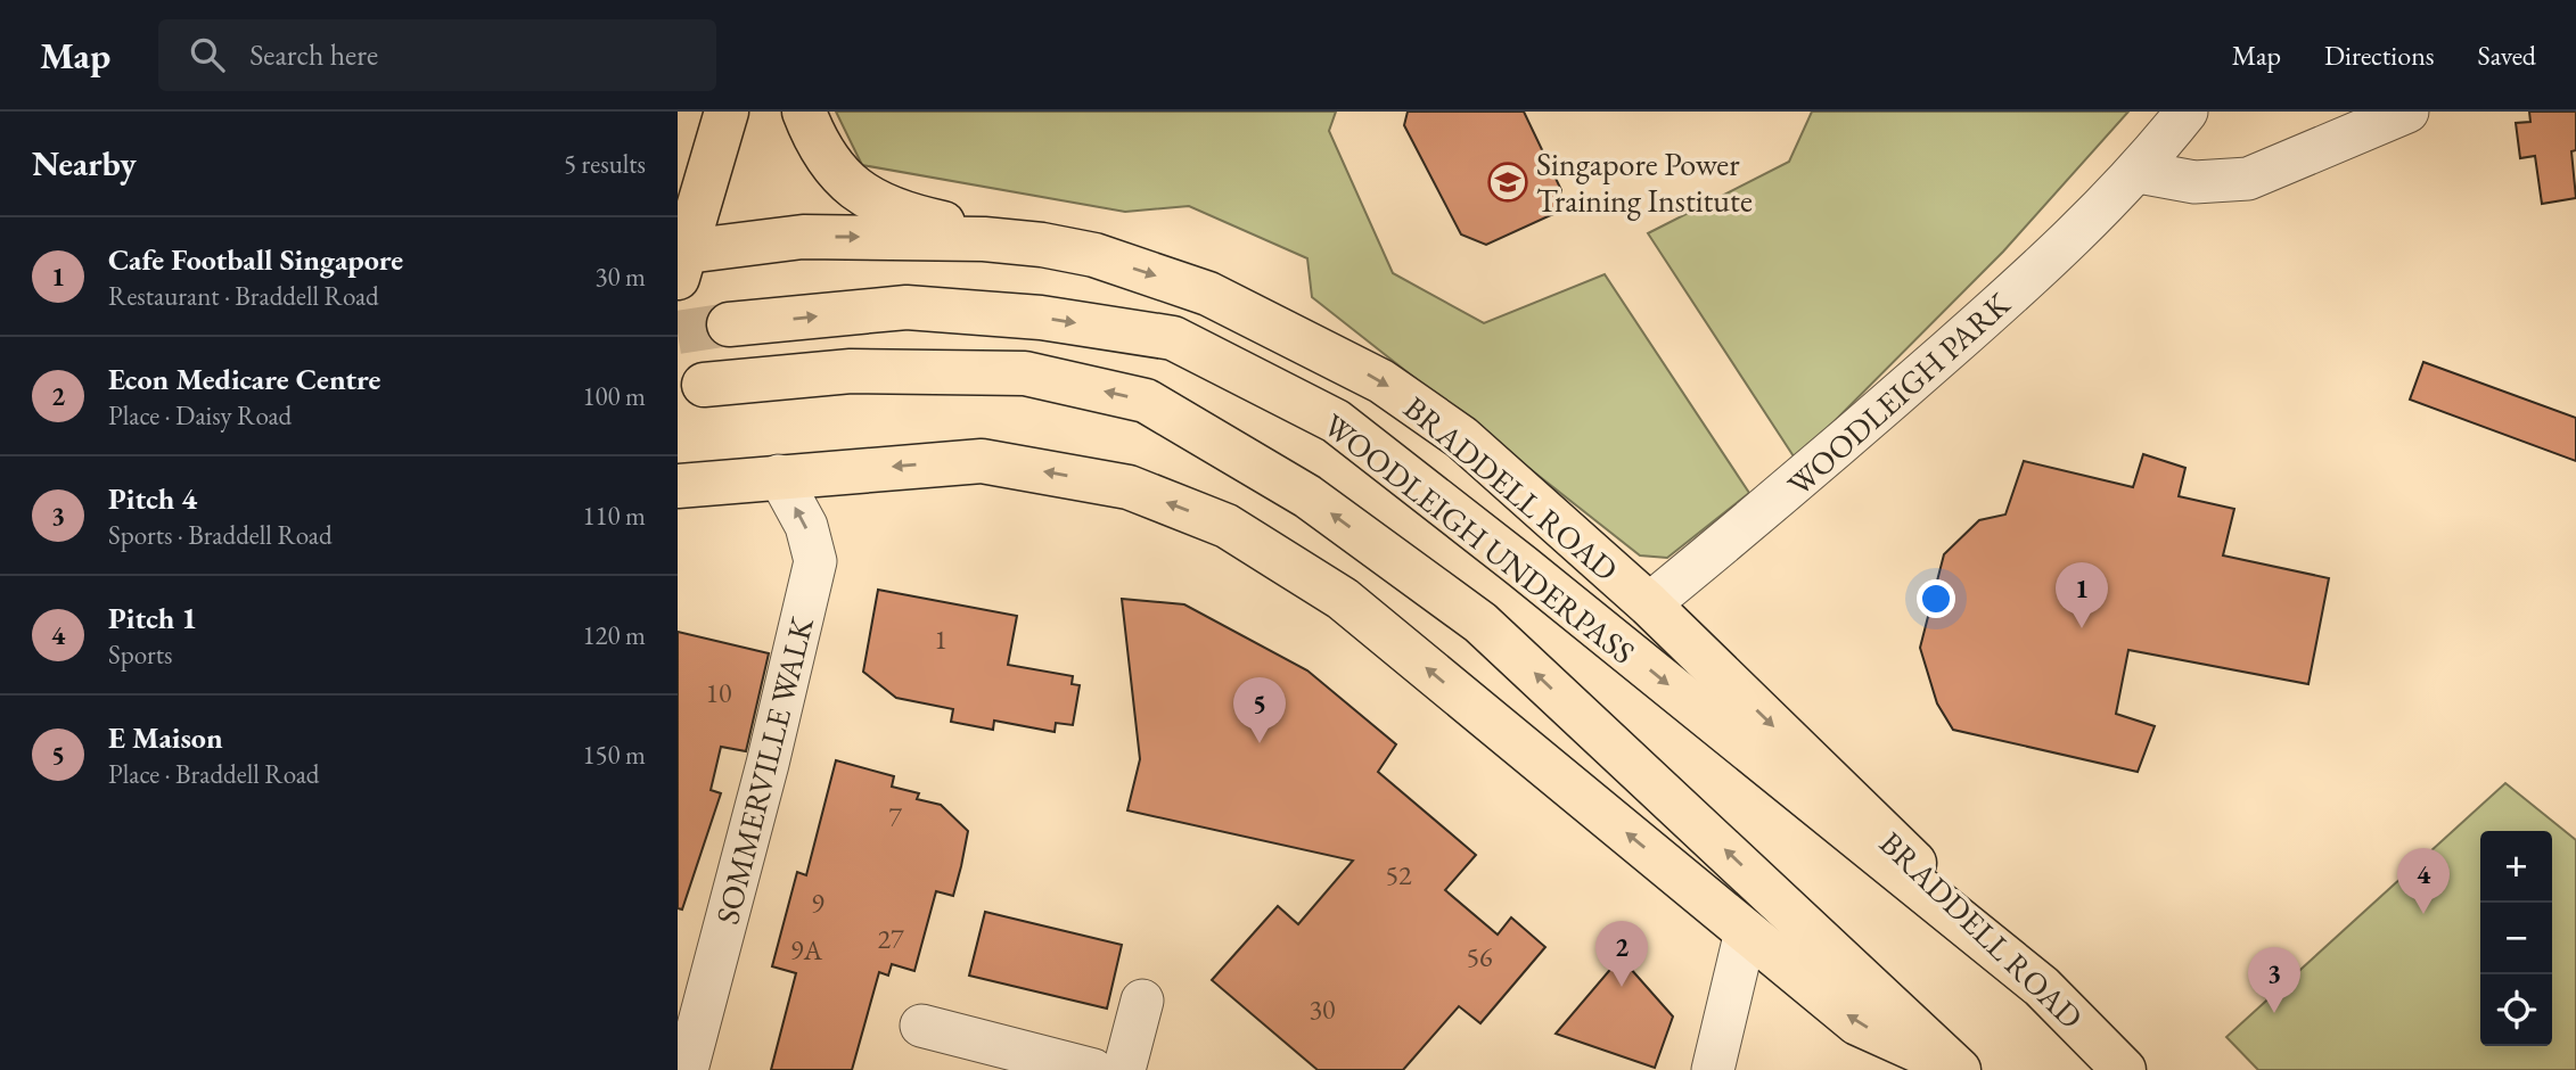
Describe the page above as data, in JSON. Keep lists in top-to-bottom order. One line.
{"streets":{"main road":["BRADDELL ROAD","WOODLEIGH UNDERPASS"],"street":["WOODLEIGH PARK","SOMMERVILLE WALK"]},"crossings":[["WOODLEIGH PARK","BRADDELL ROAD"],["BRADDELL ROAD","WOODLEIGH UNDERPASS"]],"one_way":["SOMMERVILLE WALK"],"places":{"school or university":["Singapore Power Training Institute"]},"house_numbers":["1","10","7","52","9","27","9A","56","30"],"page":{"header":"Map","search":"Search here","nav":["Map","Directions","Saved"],"heading":["Nearby","5 results"],"list":[{"mark":"1","name":"Cafe Football Singapore","note":"Restaurant · Braddell Road","value":"30 m"},{"mark":"2","name":"Econ Medicare Centre","note":"Place · Daisy Road","value":"100 m"},{"mark":"3","name":"Pitch 4","note":"Sports · Braddell Road","value":"110 m"},{"mark":"4","name":"Pitch 1","note":"Sports","value":"120 m"},{"mark":"5","name":"E Maison","note":"Place · Braddell Road","value":"150 m"}],"pins":["1","5","4","2","3"],"map_buttons":["+","−"]}}
